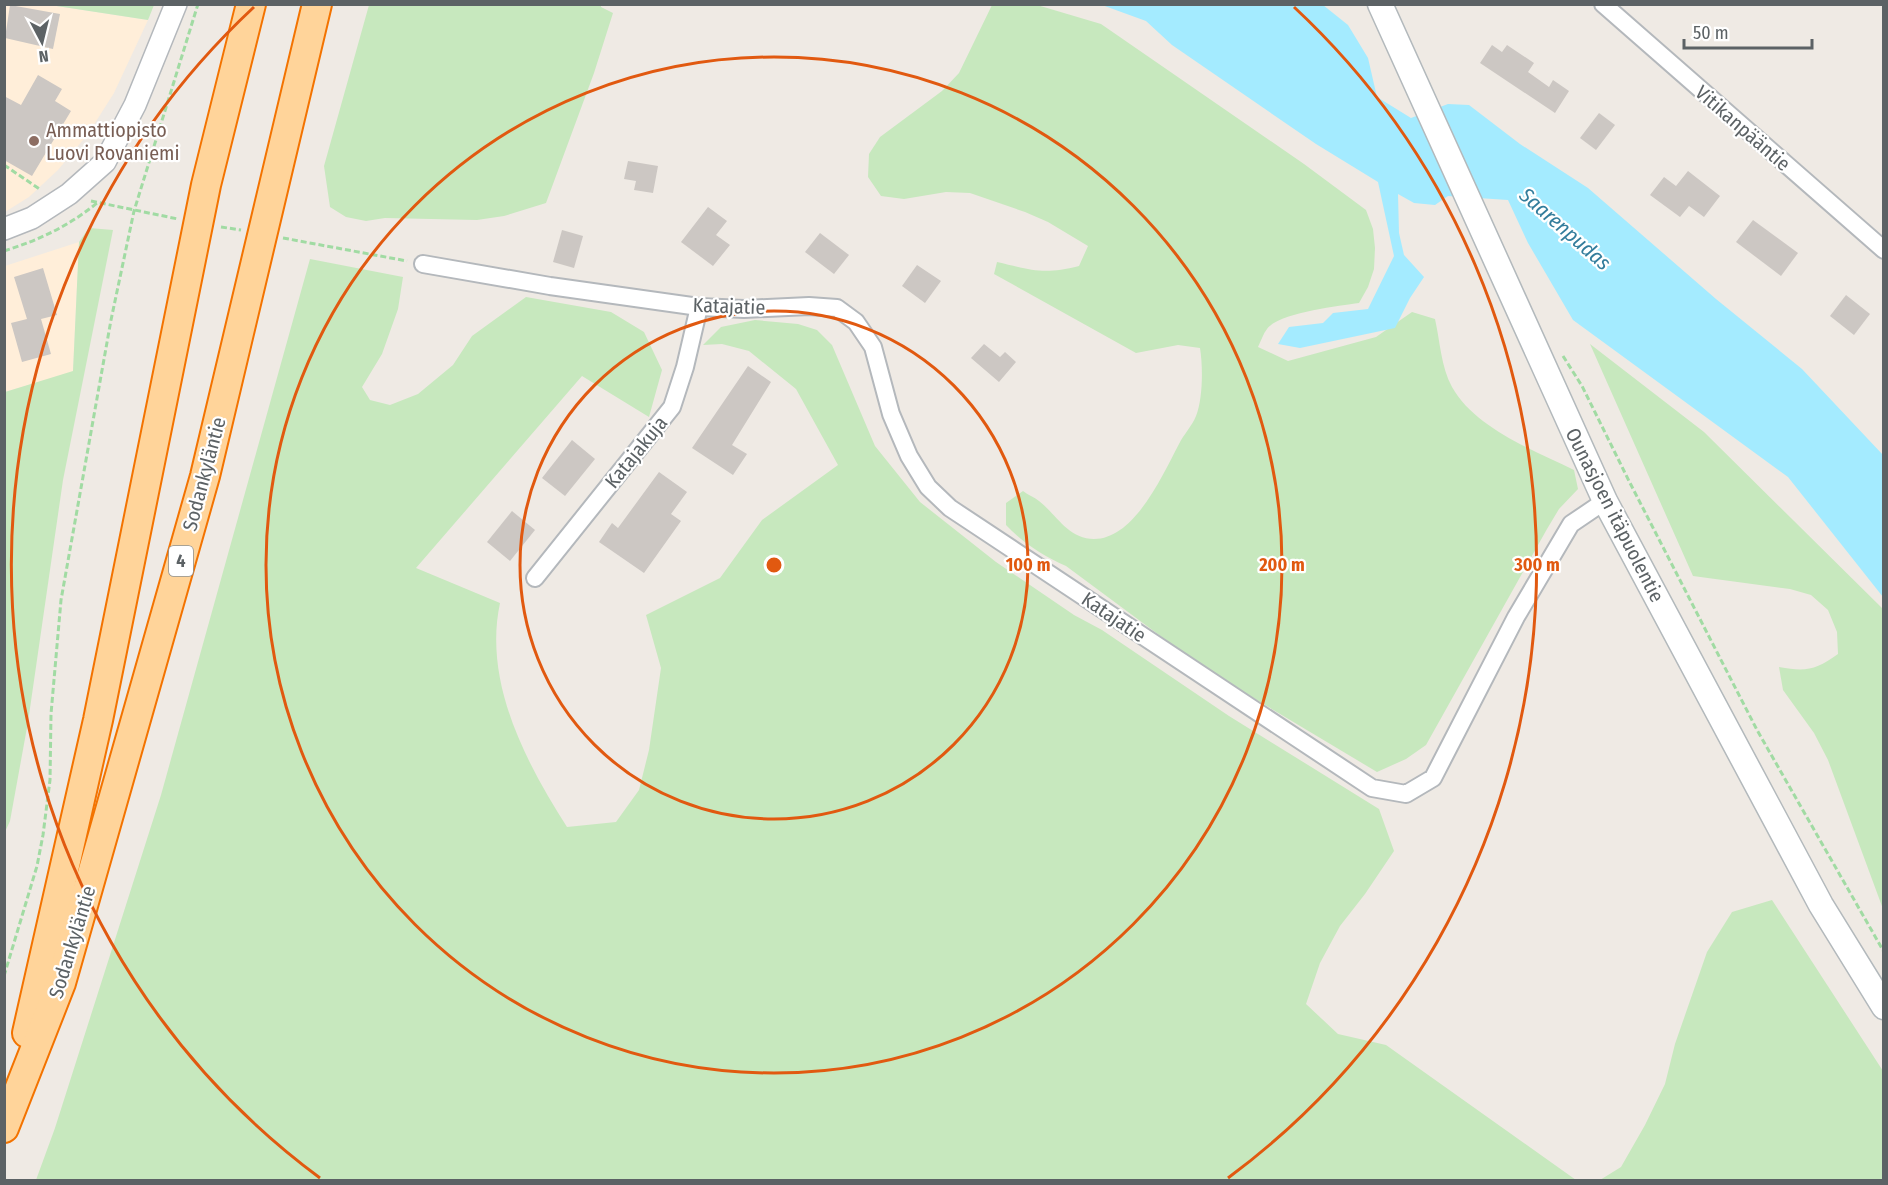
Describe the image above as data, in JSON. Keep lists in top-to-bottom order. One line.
{"streets":{"highway":["Sodankyläntie","4"],"main road":["Ounasjoen itäpuolentie"],"street":["Vitikanpääntie","Katajatie","Katajakuja"]},"crossings":[["Katajatie","Katajakuja"],["Katajatie","Ounasjoen itäpuolentie"]],"water":["Saarenpudas"],"places":["Ammattiopisto Luovi Rovaniemi"],"scale_bar":"50 m","north":"bottom","rings":["100 m","200 m","300 m"]}
